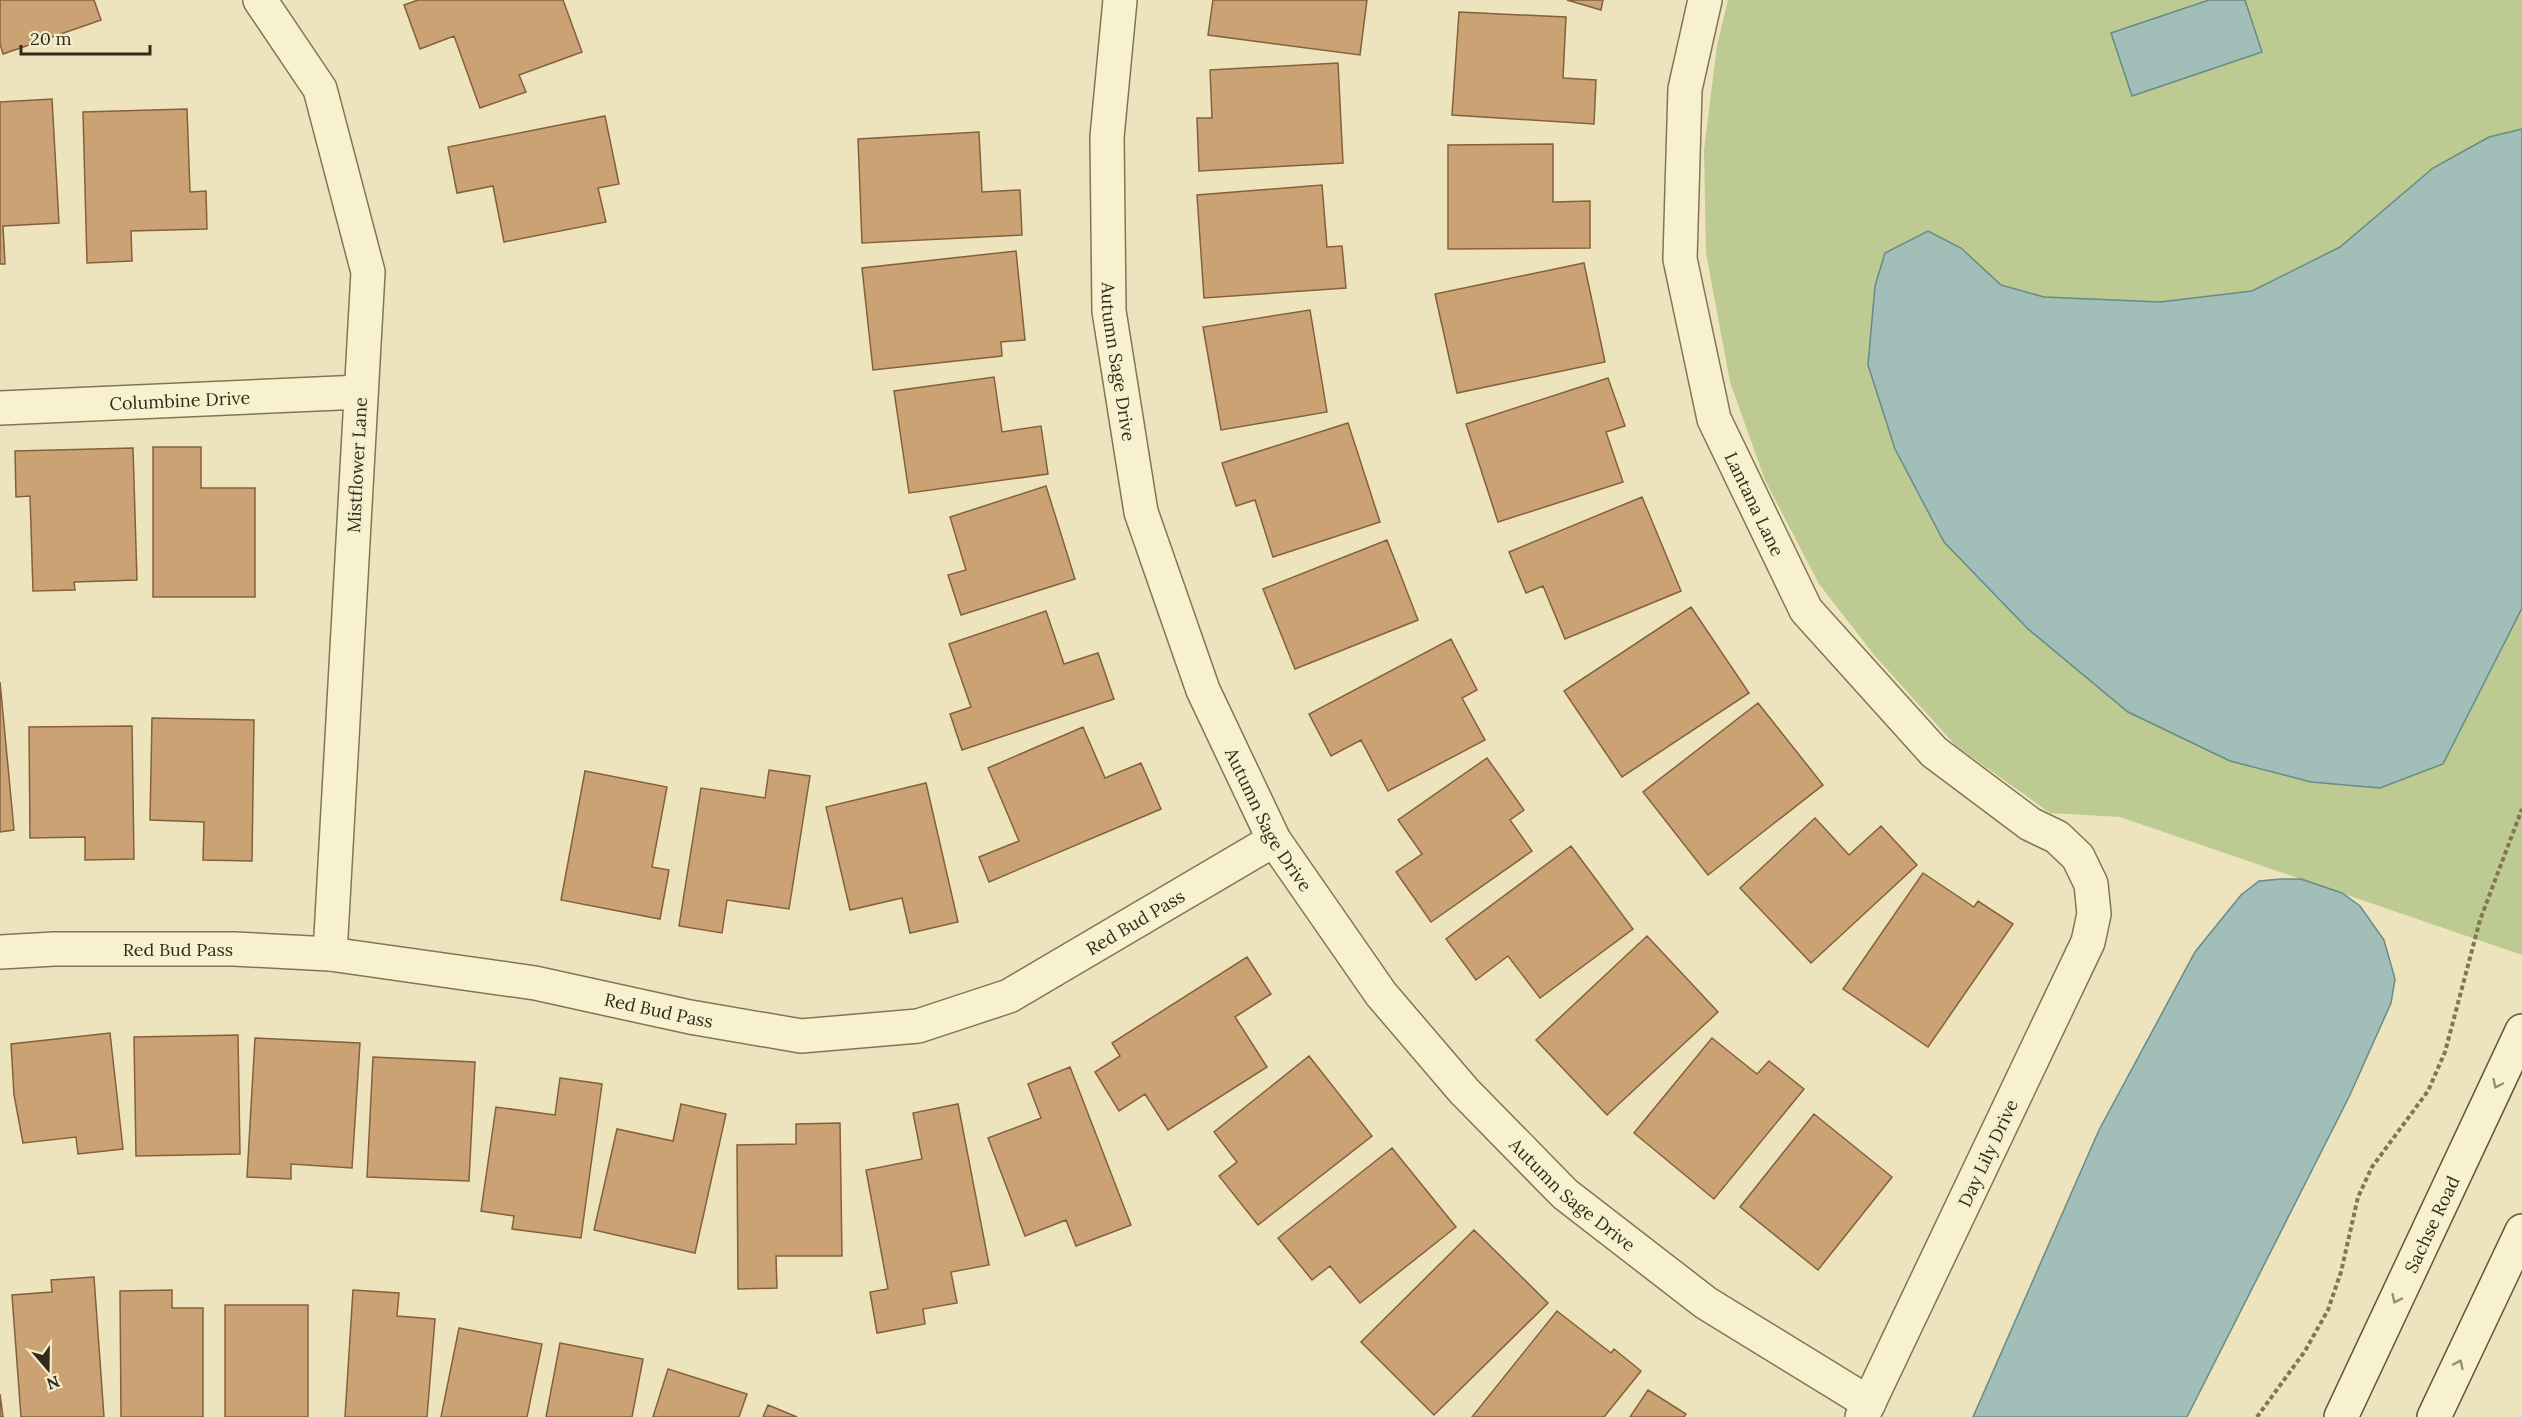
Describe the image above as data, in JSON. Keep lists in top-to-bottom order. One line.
{"streets":{"street":["Autumn Sage Drive","Columbine Drive","Mistflower Lane","Lantana Lane","Red Bud Pass","Day Lily Drive","Sachse Road"]},"crossings":[["Autumn Sage Drive","Red Bud Pass"],["Autumn Sage Drive","Day Lily Drive"],["Columbine Drive","Mistflower Lane"],["Mistflower Lane","Red Bud Pass"],["Lantana Lane","Day Lily Drive"]],"scale_bar":"20 m","north":"bottom"}
